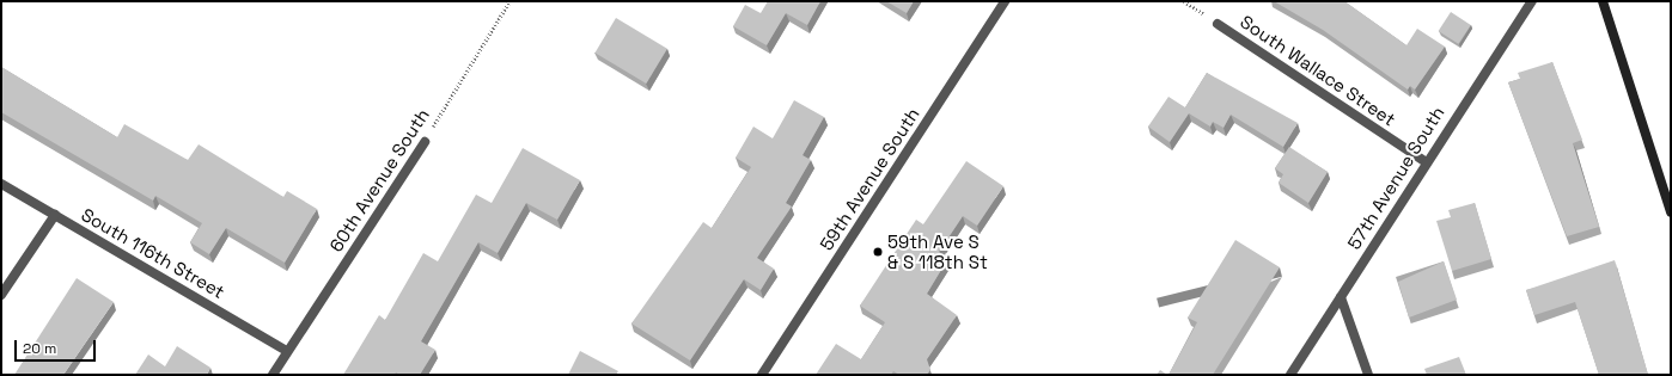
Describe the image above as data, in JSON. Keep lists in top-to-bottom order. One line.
{"streets":{"street":["South Wallace Street","57th Avenue South","59th Avenue South","60th Avenue South","South 116th Street"]},"crossings":[["South Wallace Street","57th Avenue South"],["60th Avenue South","South 116th Street"]],"places":["59th Ave S & S 118th St"],"scale_bar":"20 m"}
